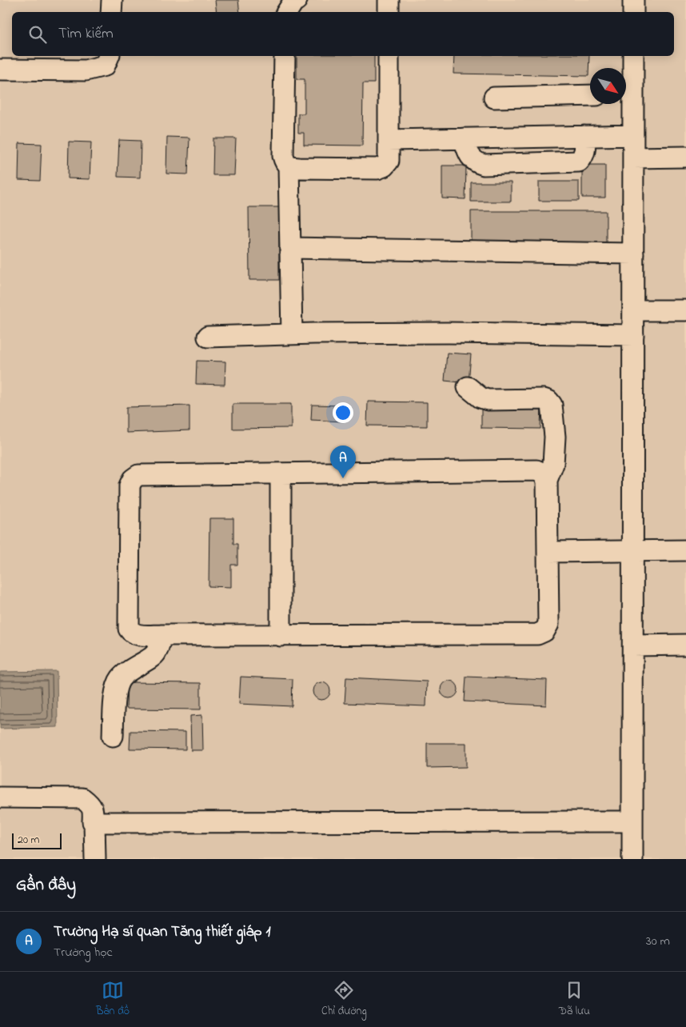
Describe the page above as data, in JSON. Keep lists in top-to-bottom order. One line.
{"scale_bar":"20 m","north":"bottom right","page":{"search":"Tìm kiếm","pins":"A","scale":"20 m","heading":"Gần đây","list":[{"mark":"A","name":"Trường Hạ sĩ quan Tăng thiết giáp 1","note":"Trường học","value":"30 m"}],"nav":["Bản đồ","Chỉ đường","Đã lưu"]}}
